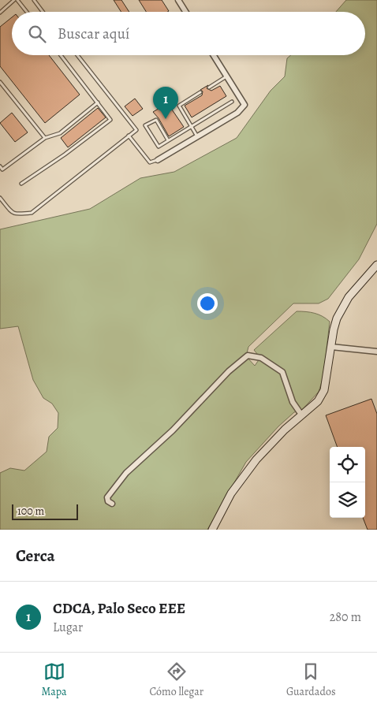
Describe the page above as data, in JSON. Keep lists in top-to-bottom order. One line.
{"scale_bar":"100 m","page":{"search":"Buscar aquí","pins":"1","scale":"100 m","heading":"Cerca","list":[{"mark":"1","name":"CDCA, Palo Seco EEE","note":"Lugar","value":"280 m"}],"nav":["Mapa","Cómo llegar","Guardados"]}}
